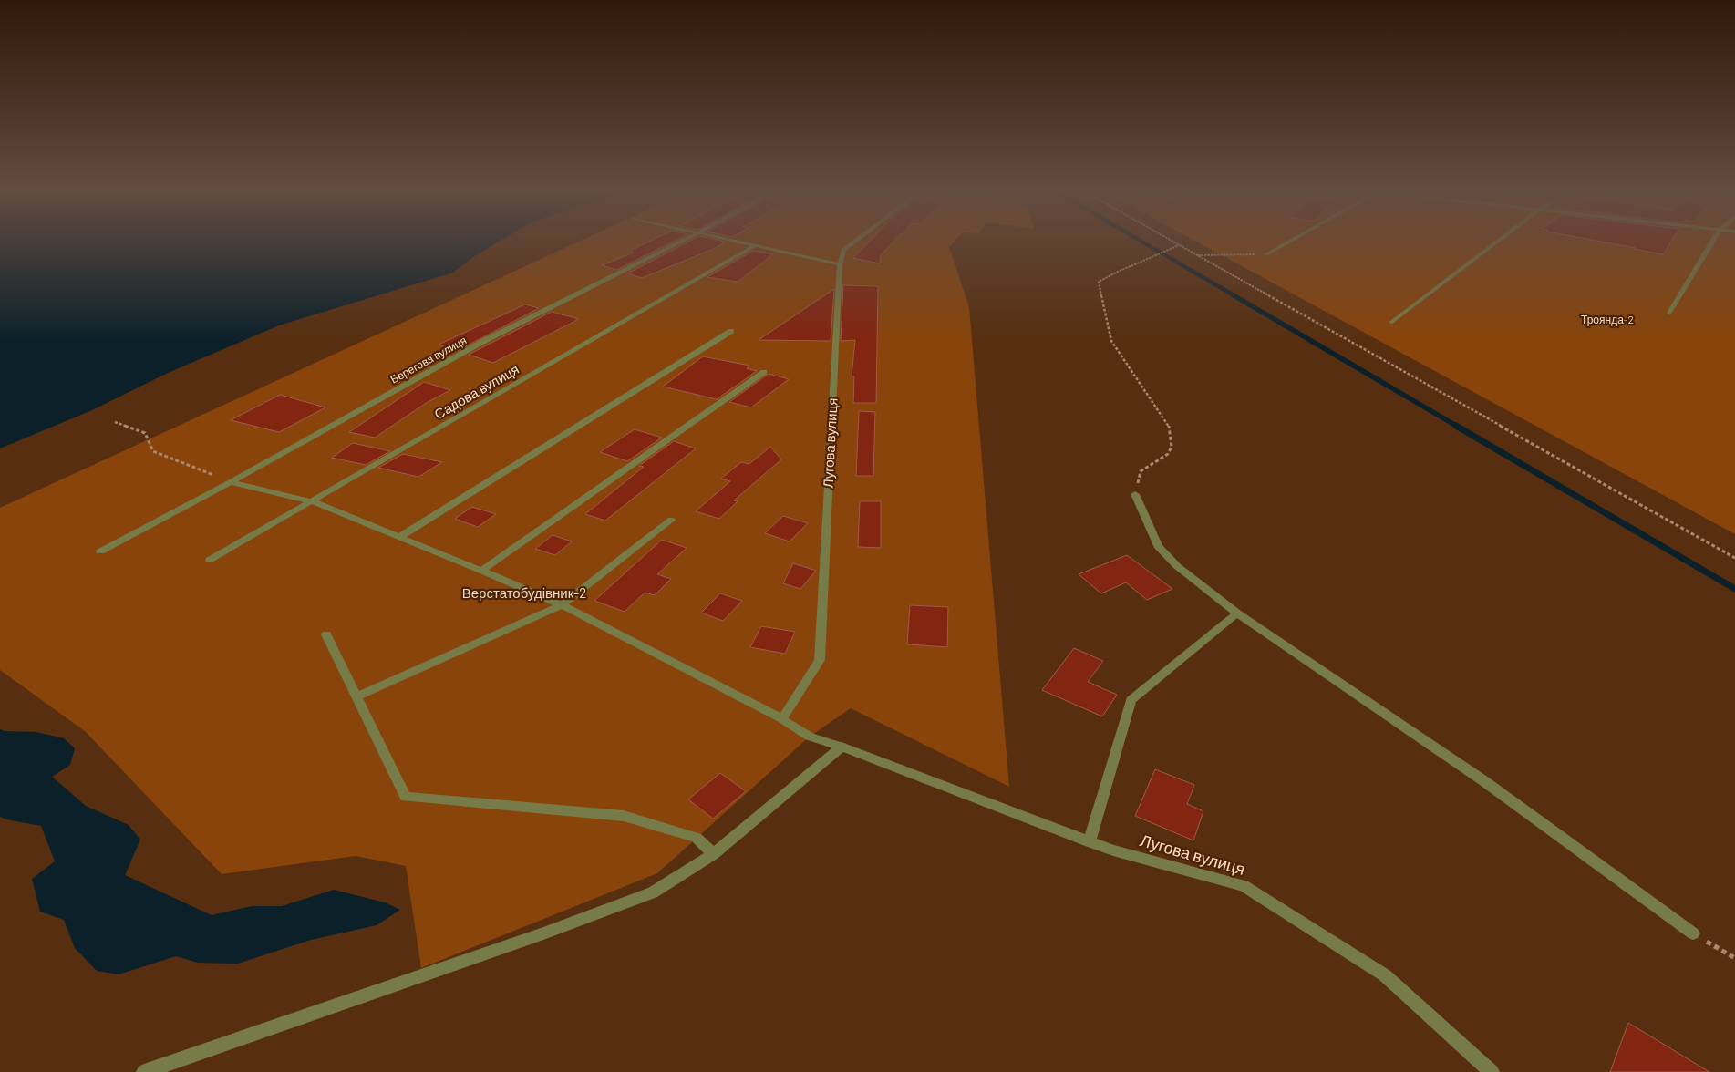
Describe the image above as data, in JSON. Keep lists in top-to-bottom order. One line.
{"streets":{"street":["Берегова вулиця","Садова вулиця","Лугова вулиця"]},"crossings":[["Берегова вулиця","Лугова вулиця"],["Садова вулиця","Лугова вулиця"]],"parks":["Троянда-2","Верстатобудівник-2"]}
